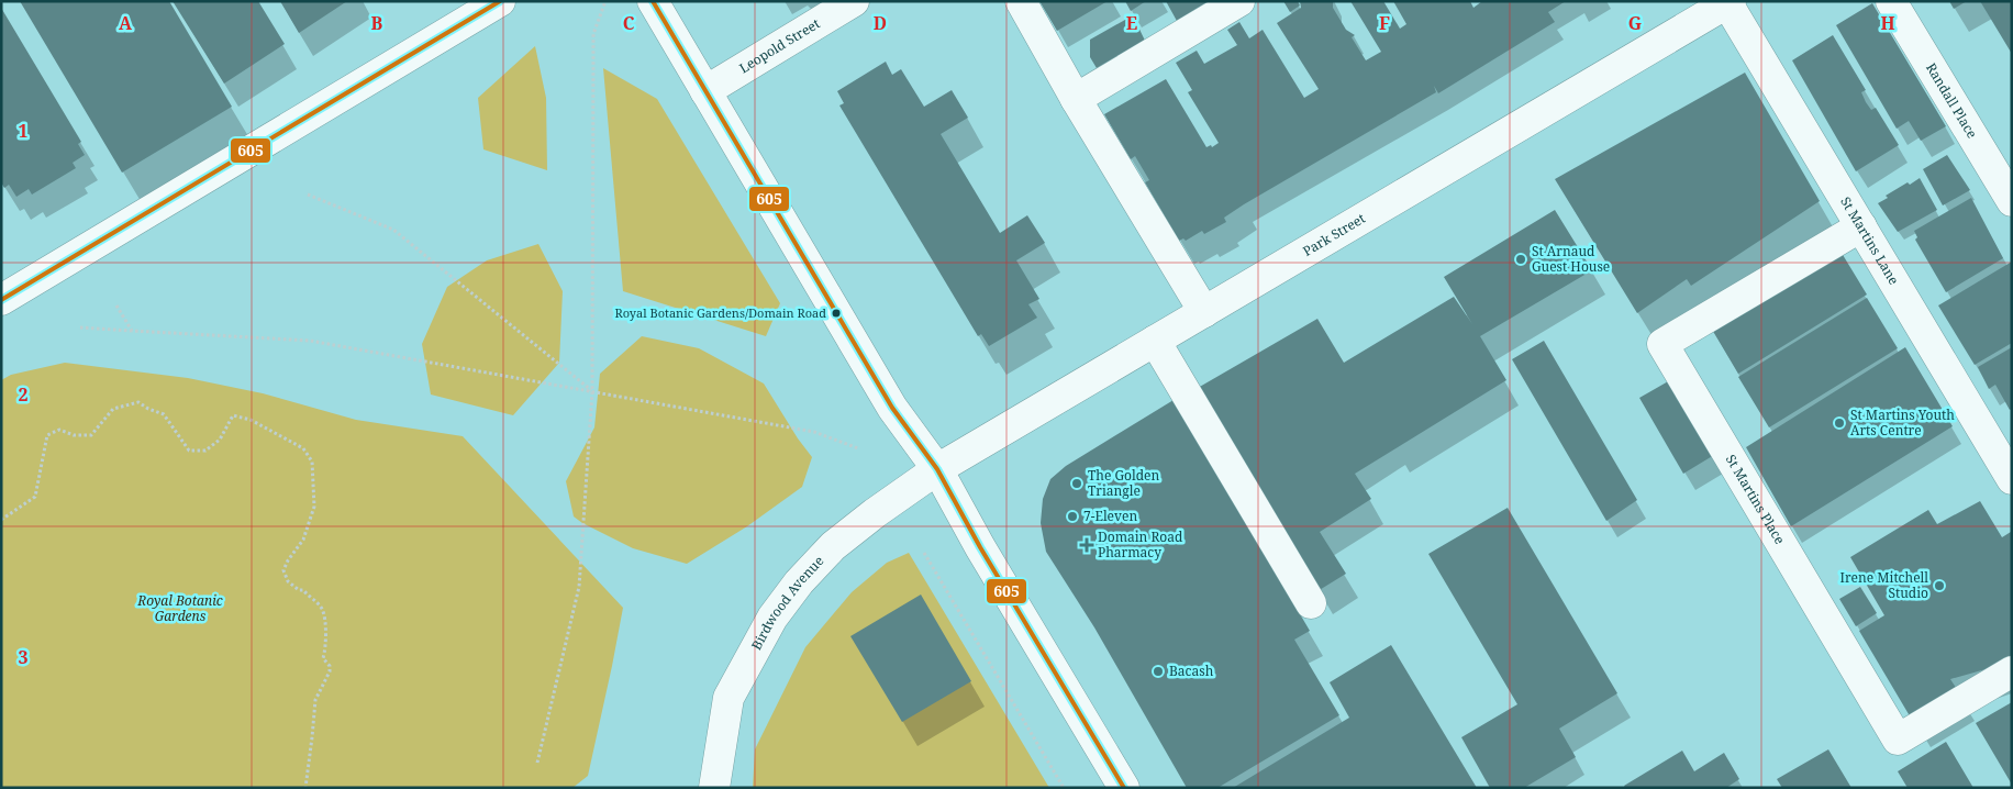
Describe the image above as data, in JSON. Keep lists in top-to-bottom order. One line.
{"streets":{"street":["Leopold Street","Randall Place","Park Street","St Martins Lane","St Martins Place","Birdwood Avenue"]},"crossings":[["Park Street","St Martins Lane"],["Park Street","Birdwood Avenue"],["St Martins Lane","St Martins Place"]],"parks":["Royal Botanic Gardens"],"places":{"other":["St Arnaud Guest House","Royal Botanic Gardens/Domain Road","St Martins Youth Arts Centre","The Golden Triangle","7-Eleven","Irene Mitchell Studio","Bacash"],"health":["Domain Road Pharmacy"]},"lines":["transit line 605"],"grid":{"columns":["A","B","C","D","E","F","G","H"],"rows":["1","2","3"]}}
